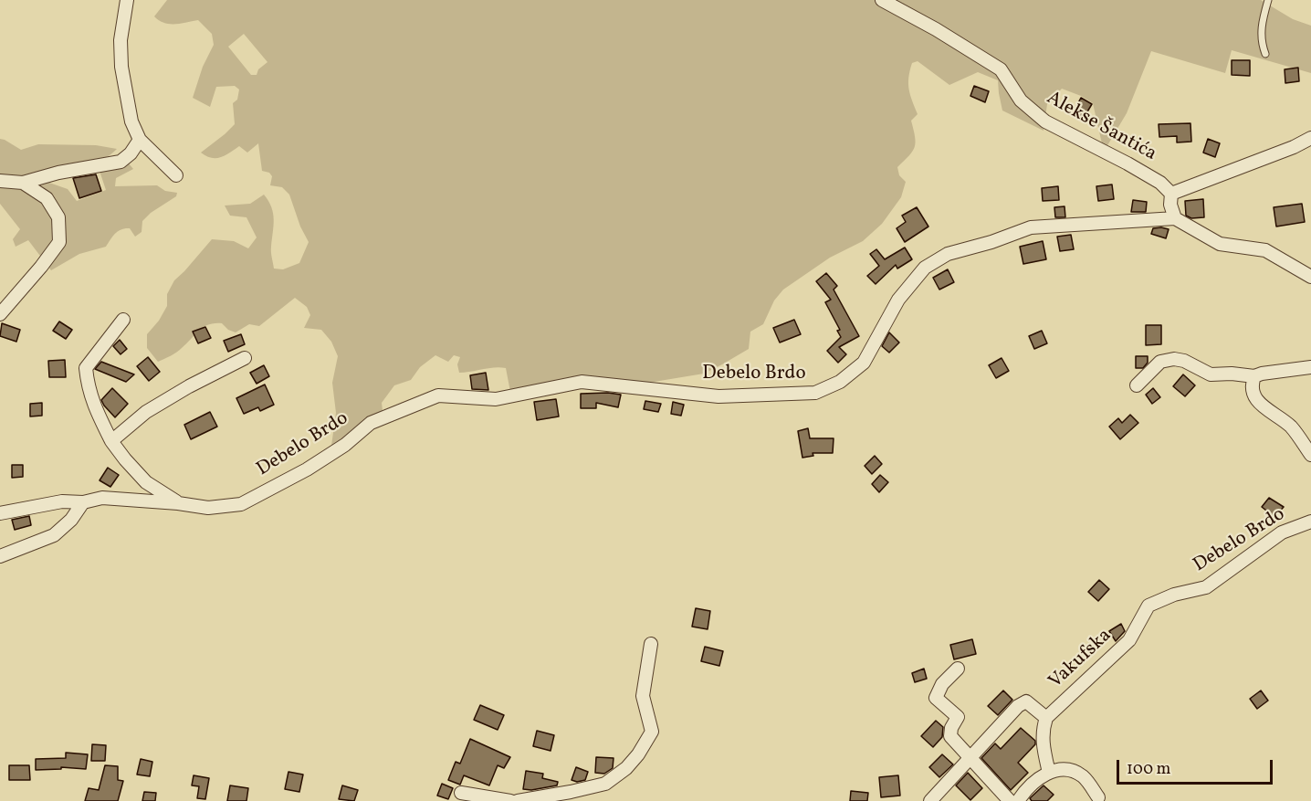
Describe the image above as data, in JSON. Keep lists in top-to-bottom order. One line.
{"streets":{"street":["Alekse Šantića","Debelo Brdo","Vakufska"]},"crossings":[["Debelo Brdo","Vakufska"]],"scale_bar":"100 m"}
